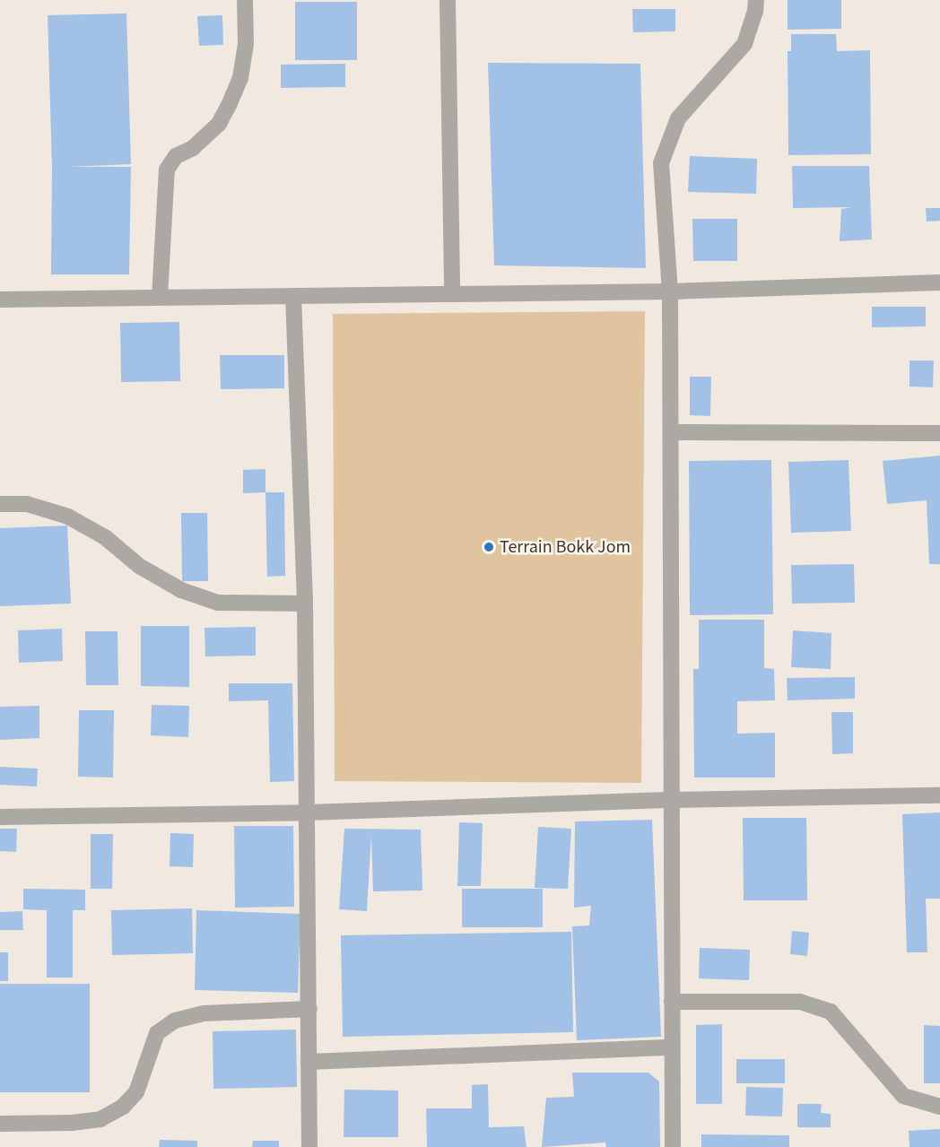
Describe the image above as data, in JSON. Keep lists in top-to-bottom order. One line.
{"places":["Terrain Bokk Jom"]}
